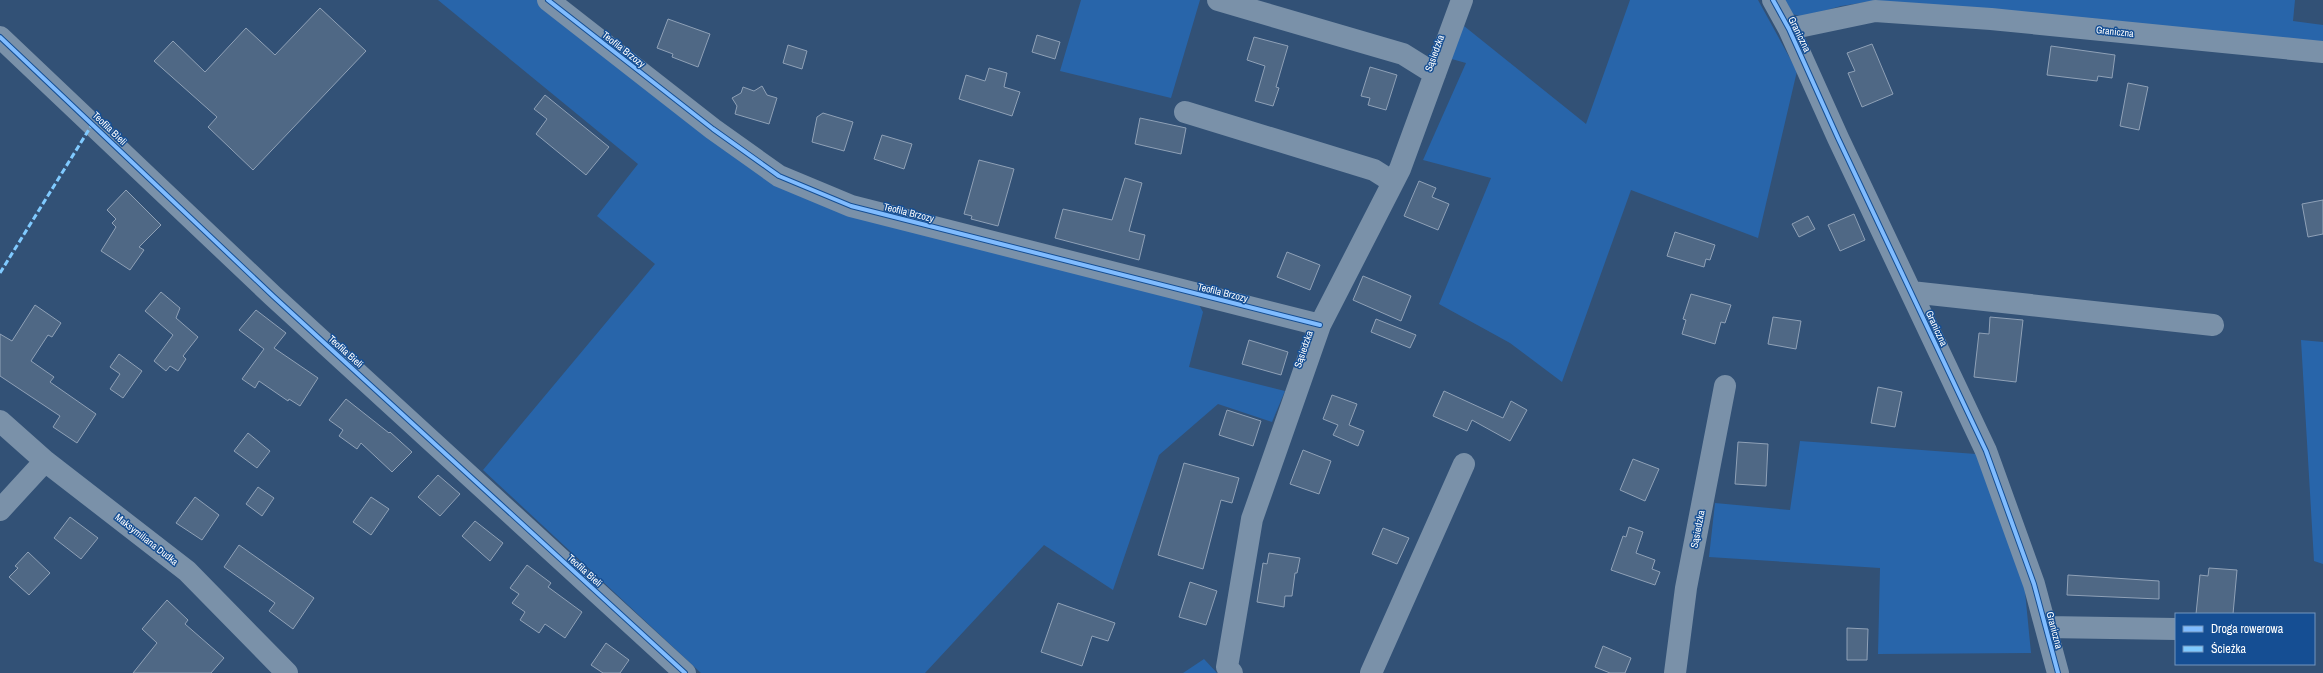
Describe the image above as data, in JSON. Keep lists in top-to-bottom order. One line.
{"streets":{"street":["Graniczna","Teofila Brzozy","Sąsiedzka","Teofila Bieli","Maksymiliana Dudka"]},"crossings":[["Teofila Brzozy","Sąsiedzka"]],"legend":["Droga rowerowa","Ścieżka"]}
